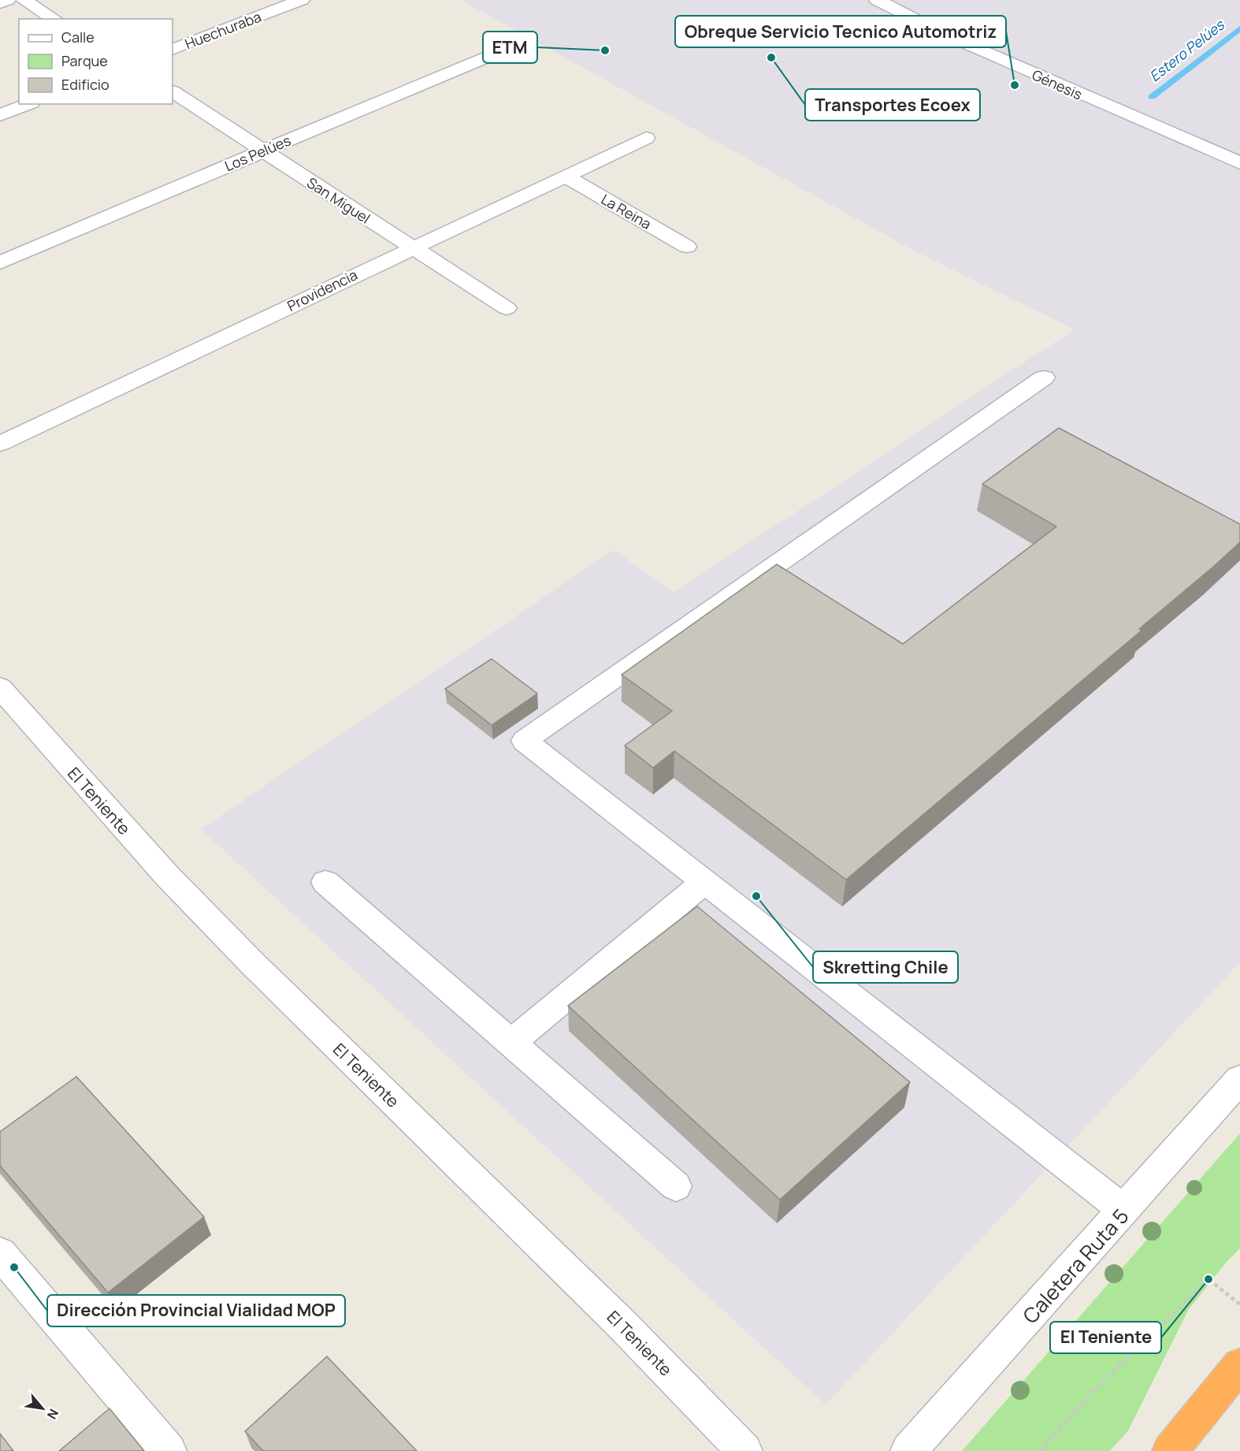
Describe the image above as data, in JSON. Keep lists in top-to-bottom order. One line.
{"streets":{"street":["Huechuraba","Génesis","Los Pelúes","San Miguel","La Reina","Providencia","El Teniente","Caletera Ruta 5"]},"crossings":[["Los Pelúes","San Miguel"],["San Miguel","Providencia"],["La Reina","Providencia"]],"water":["Estero Pelúes"],"places":["ETM","Transportes Ecoex","Obreque Servicio Tecnico Automotriz","Skretting Chile","Dirección Provincial Vialidad MOP","El Teniente"],"legend":["Calle","Parque","Edificio"],"north":"bottom right"}
